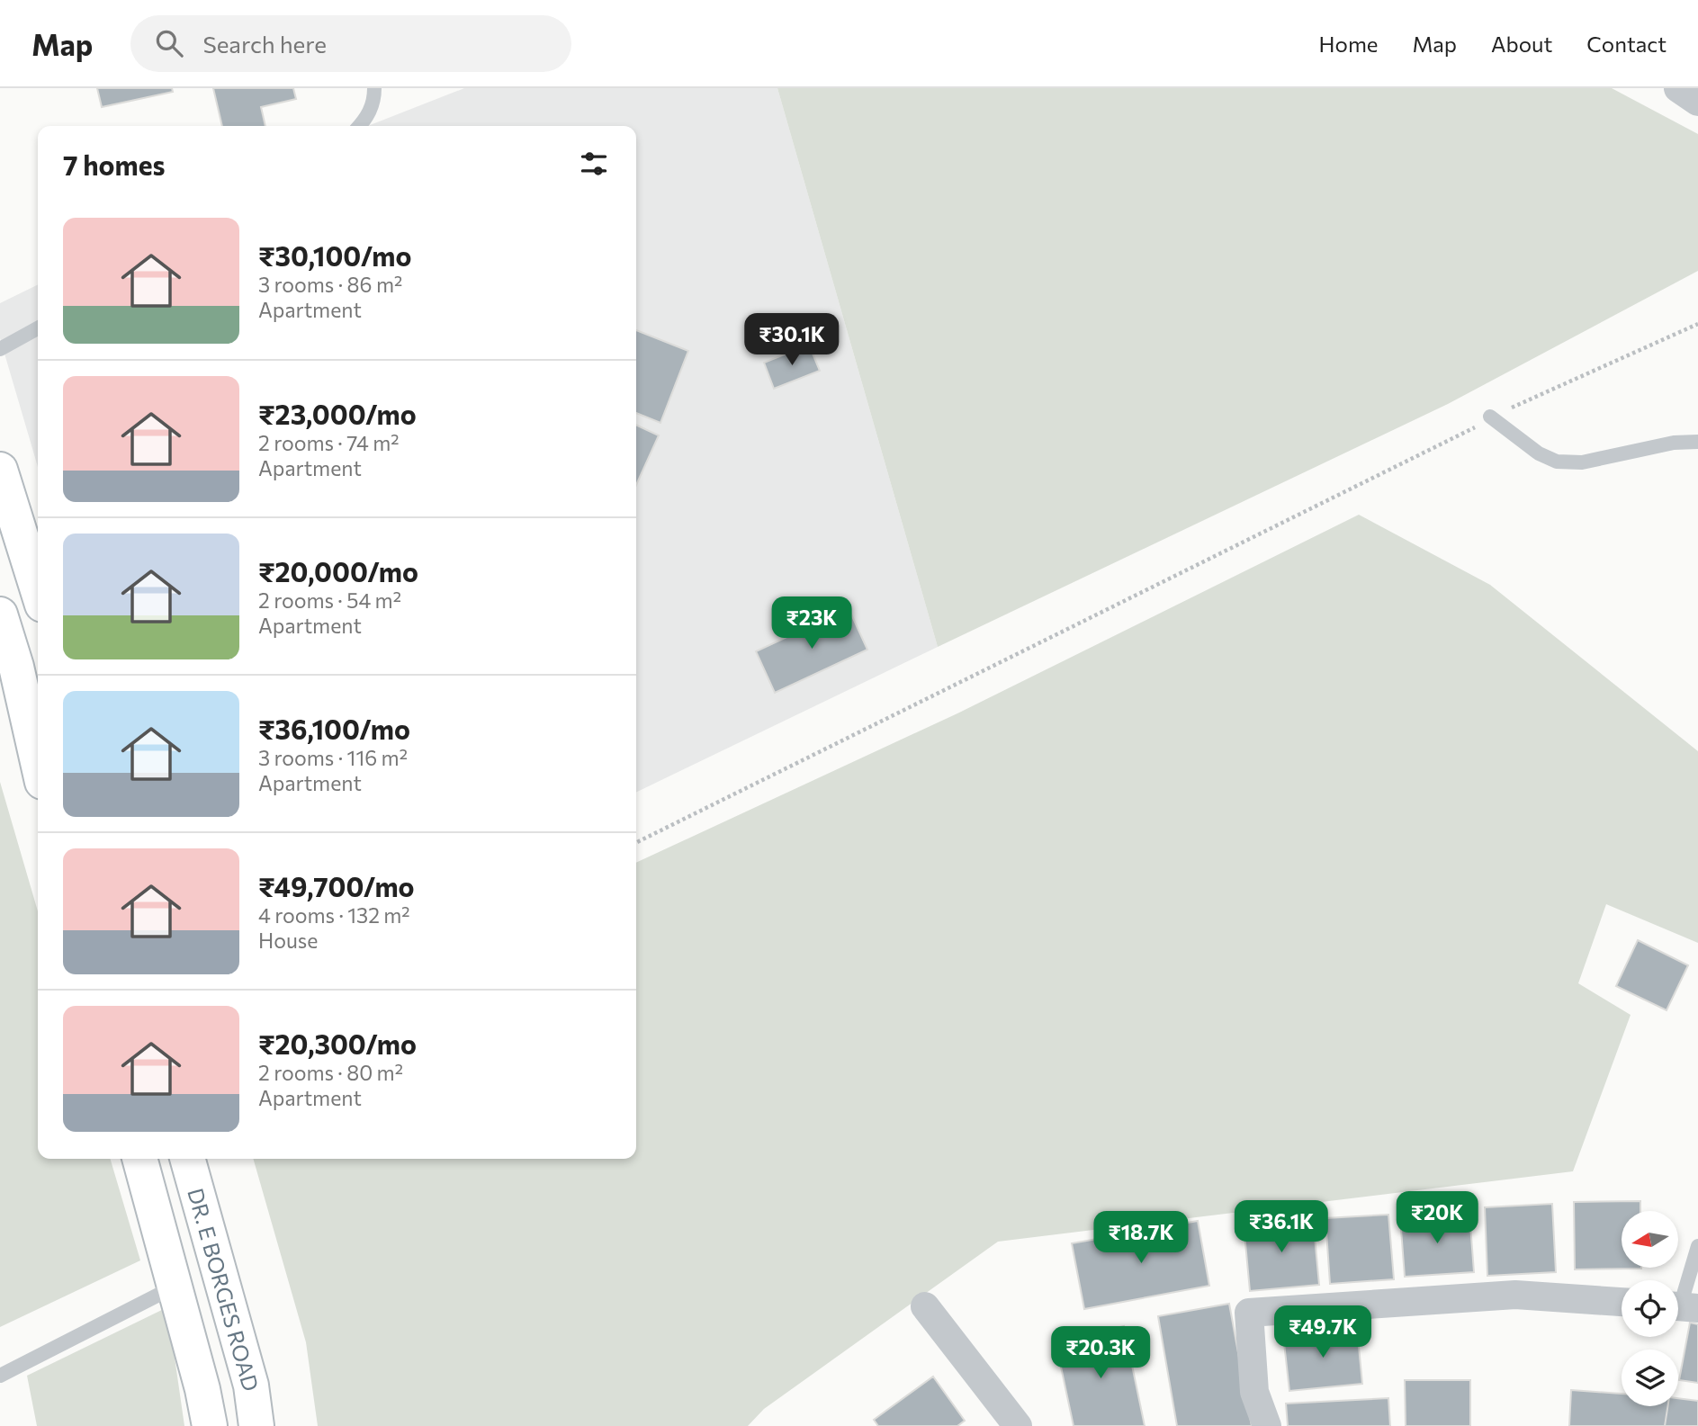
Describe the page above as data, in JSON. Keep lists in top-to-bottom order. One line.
{"streets":{"main road":["DR. E BORGES ROAD"]},"north":"left","page":{"header":"Map","search":"Search here","nav":["Home","Map","About","Contact"],"heading":"7 homes","list":[{"name":"₹30,100/mo","note":"3 rooms · 86 m² · Apartment"},{"name":"₹23,000/mo","note":"2 rooms · 74 m² · Apartment"},{"name":"₹20,000/mo","note":"2 rooms · 54 m² · Apartment"},{"name":"₹36,100/mo","note":"3 rooms · 116 m² · Apartment"},{"name":"₹49,700/mo","note":"4 rooms · 132 m² · House"},{"name":"₹20,300/mo","note":"2 rooms · 80 m² · Apartment"}],"price":["₹30.1K","₹23K","₹20K","₹36.1K","₹18.7K","₹49.7K","₹20.3K"]}}
